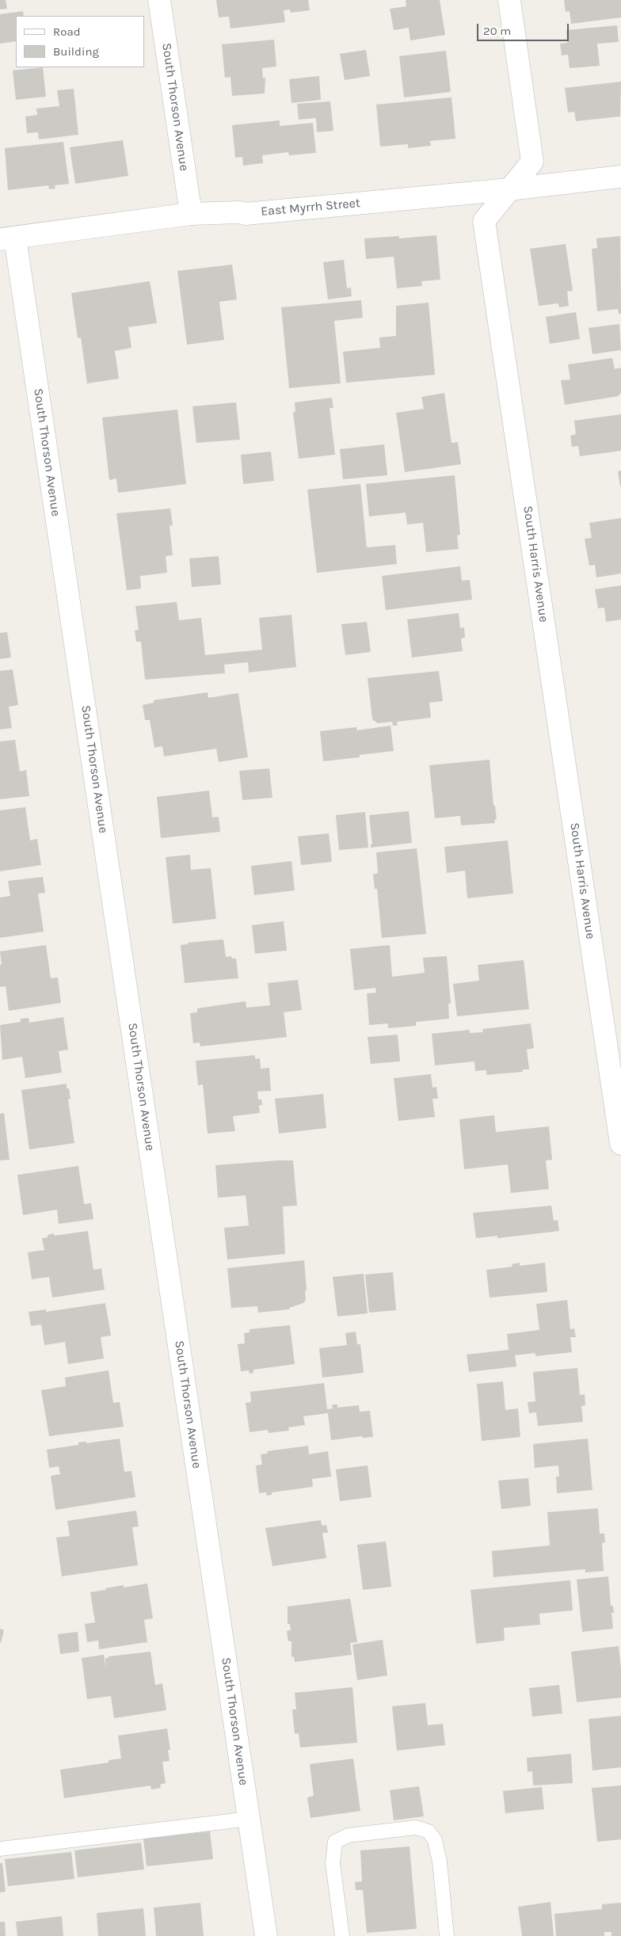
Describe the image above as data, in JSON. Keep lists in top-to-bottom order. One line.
{"streets":{"street":["South Thorson Avenue","East Myrrh Street","South Harris Avenue"]},"crossings":[["South Thorson Avenue","East Myrrh Street"],["East Myrrh Street","South Harris Avenue"]],"legend":["Road","Building"],"scale_bar":"20 m"}
